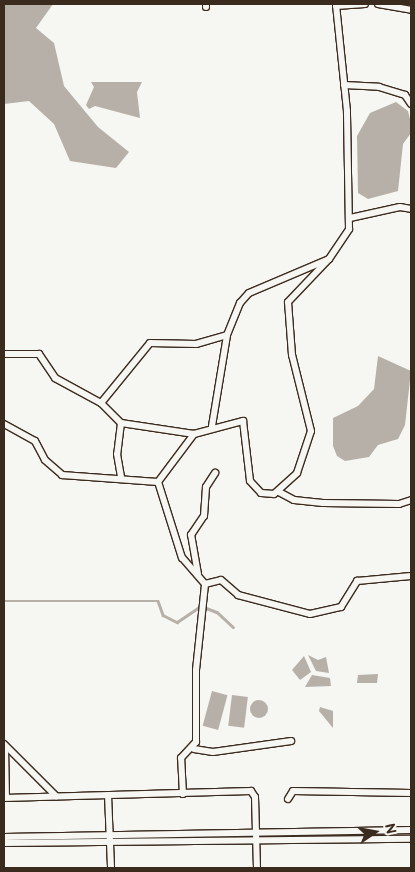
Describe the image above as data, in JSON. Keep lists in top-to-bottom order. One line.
{"north":"right"}
